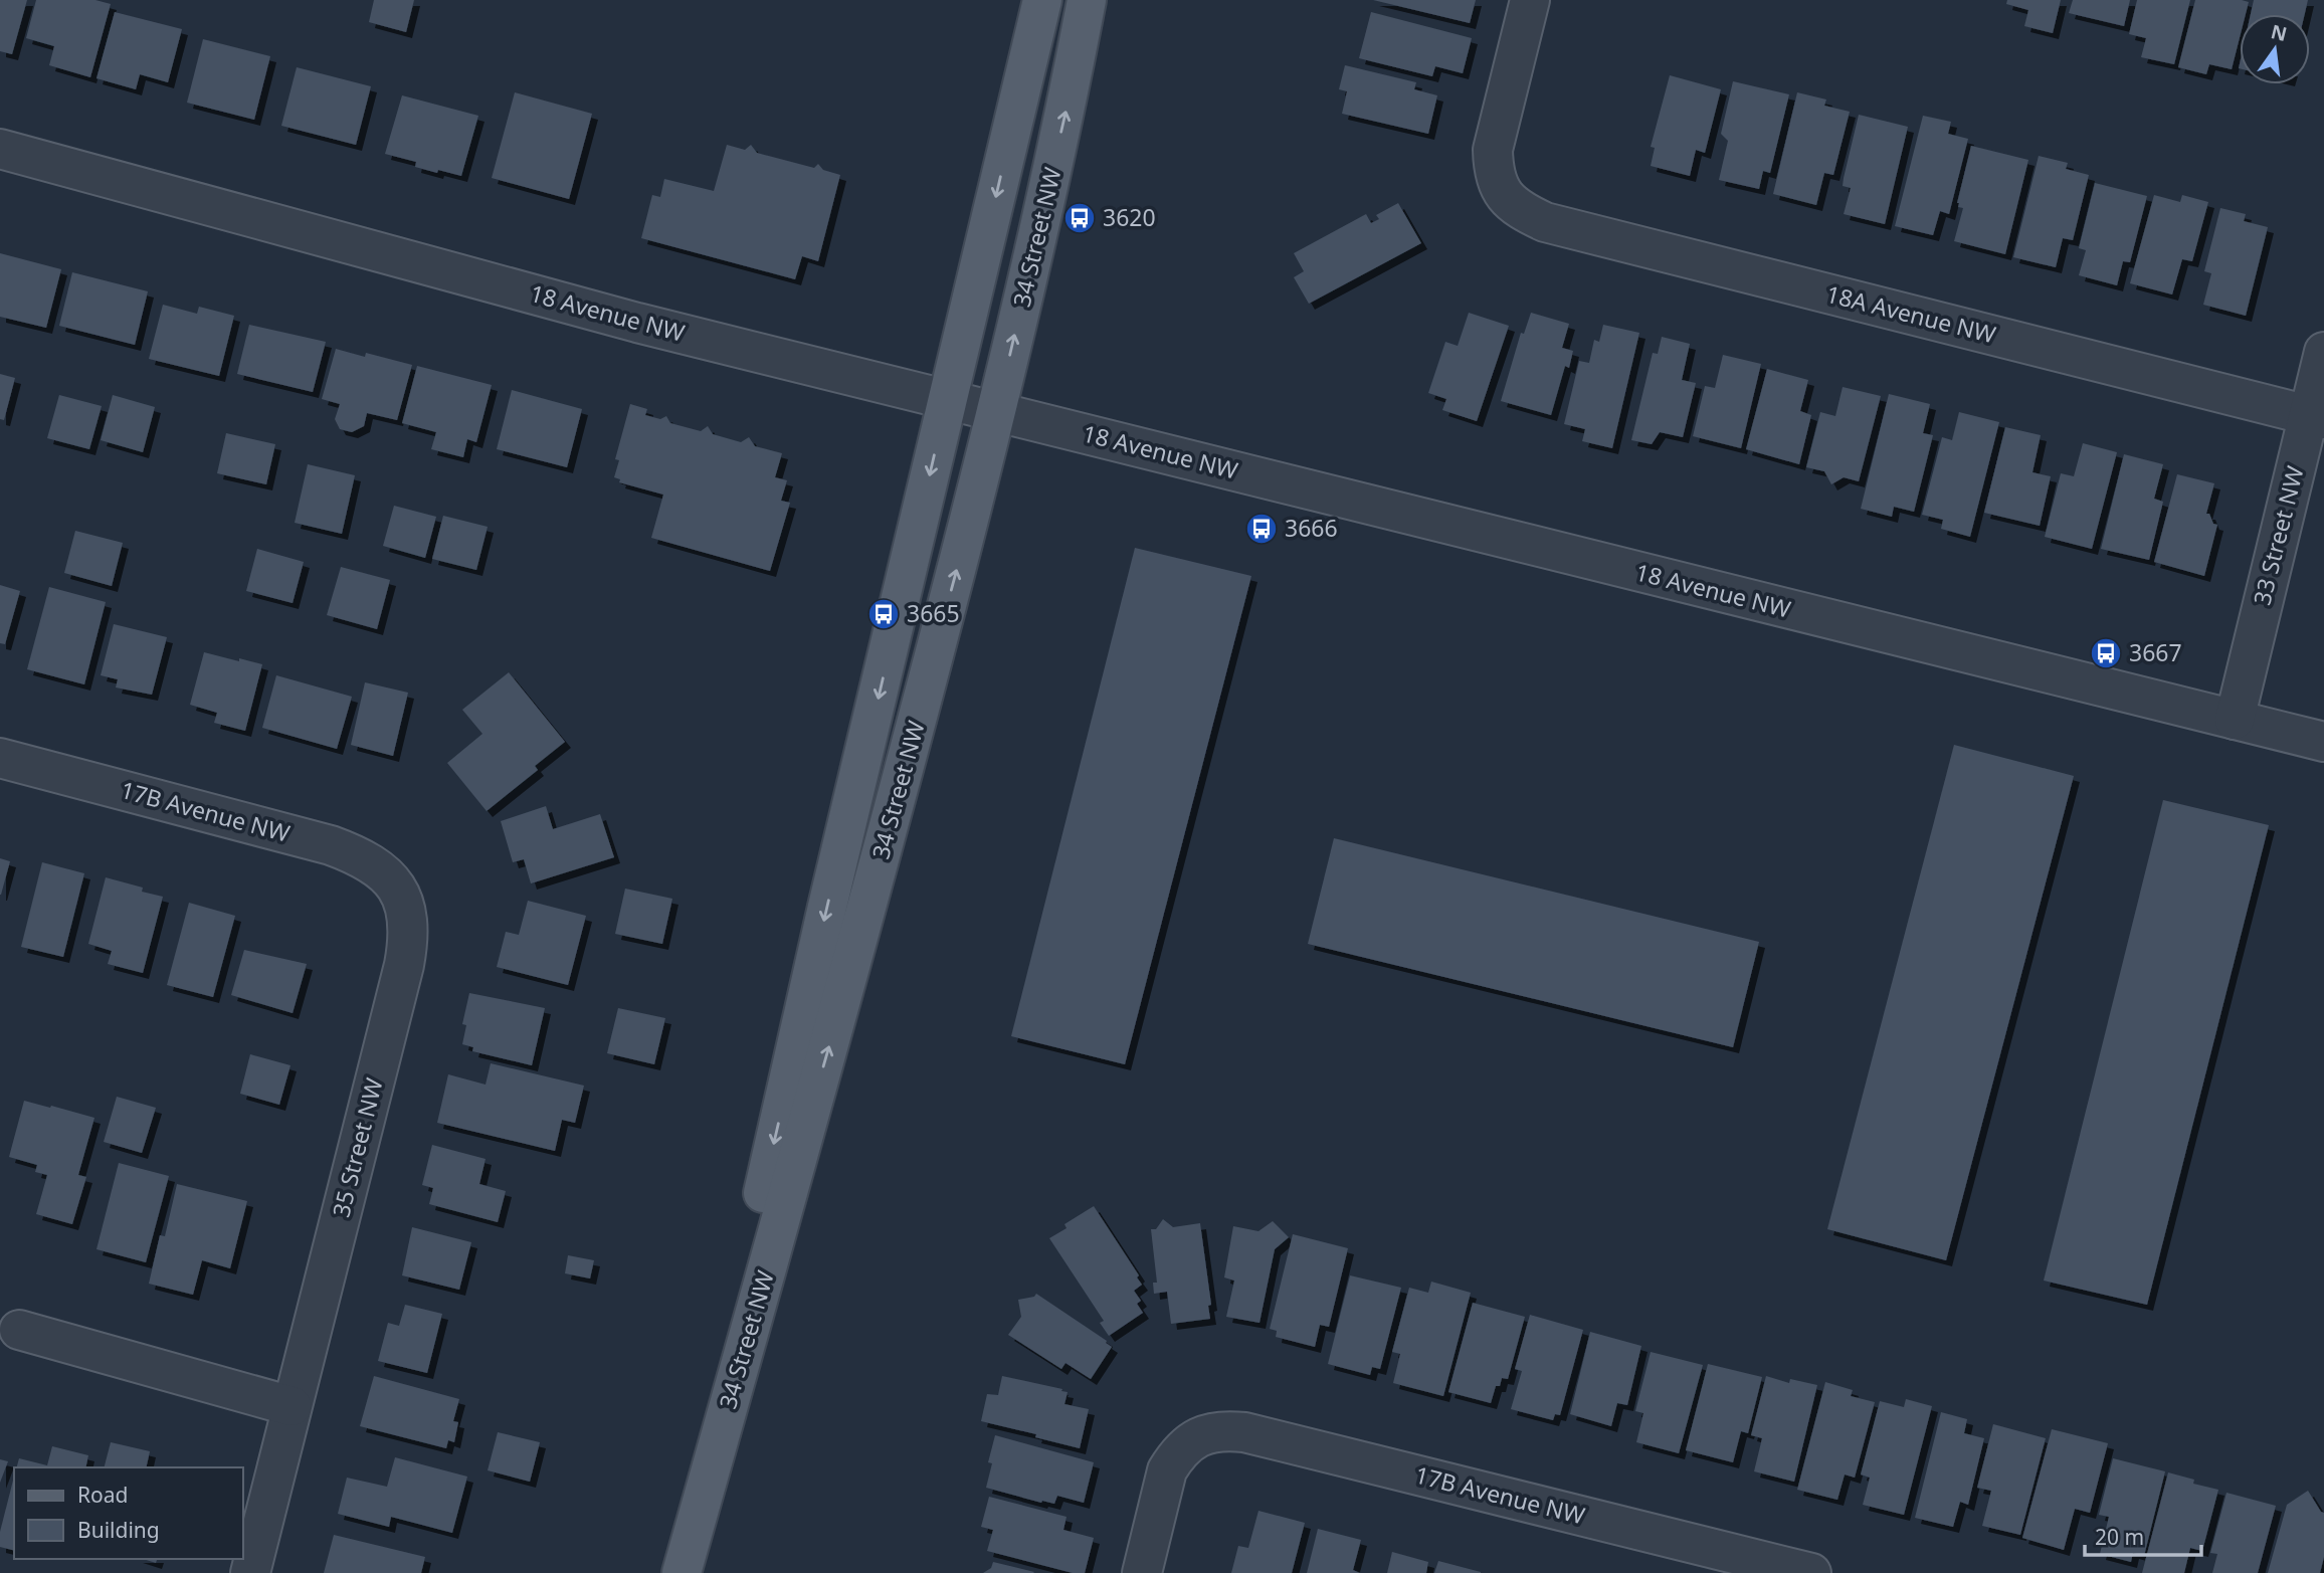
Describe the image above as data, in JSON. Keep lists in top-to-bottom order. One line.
{"streets":{"main road":["34 Street NW"],"street":["18 Avenue NW","18A Avenue NW","33 Street NW","17B Avenue NW","35 Street NW"]},"crossings":[["34 Street NW","18 Avenue NW"],["18 Avenue NW","33 Street NW"],["18A Avenue NW","33 Street NW"],["17B Avenue NW","35 Street NW"]],"places":{"bus stop":["3620","3666","3665","3667"]},"legend":["Road","Building"],"scale_bar":"20 m","north":"top"}
